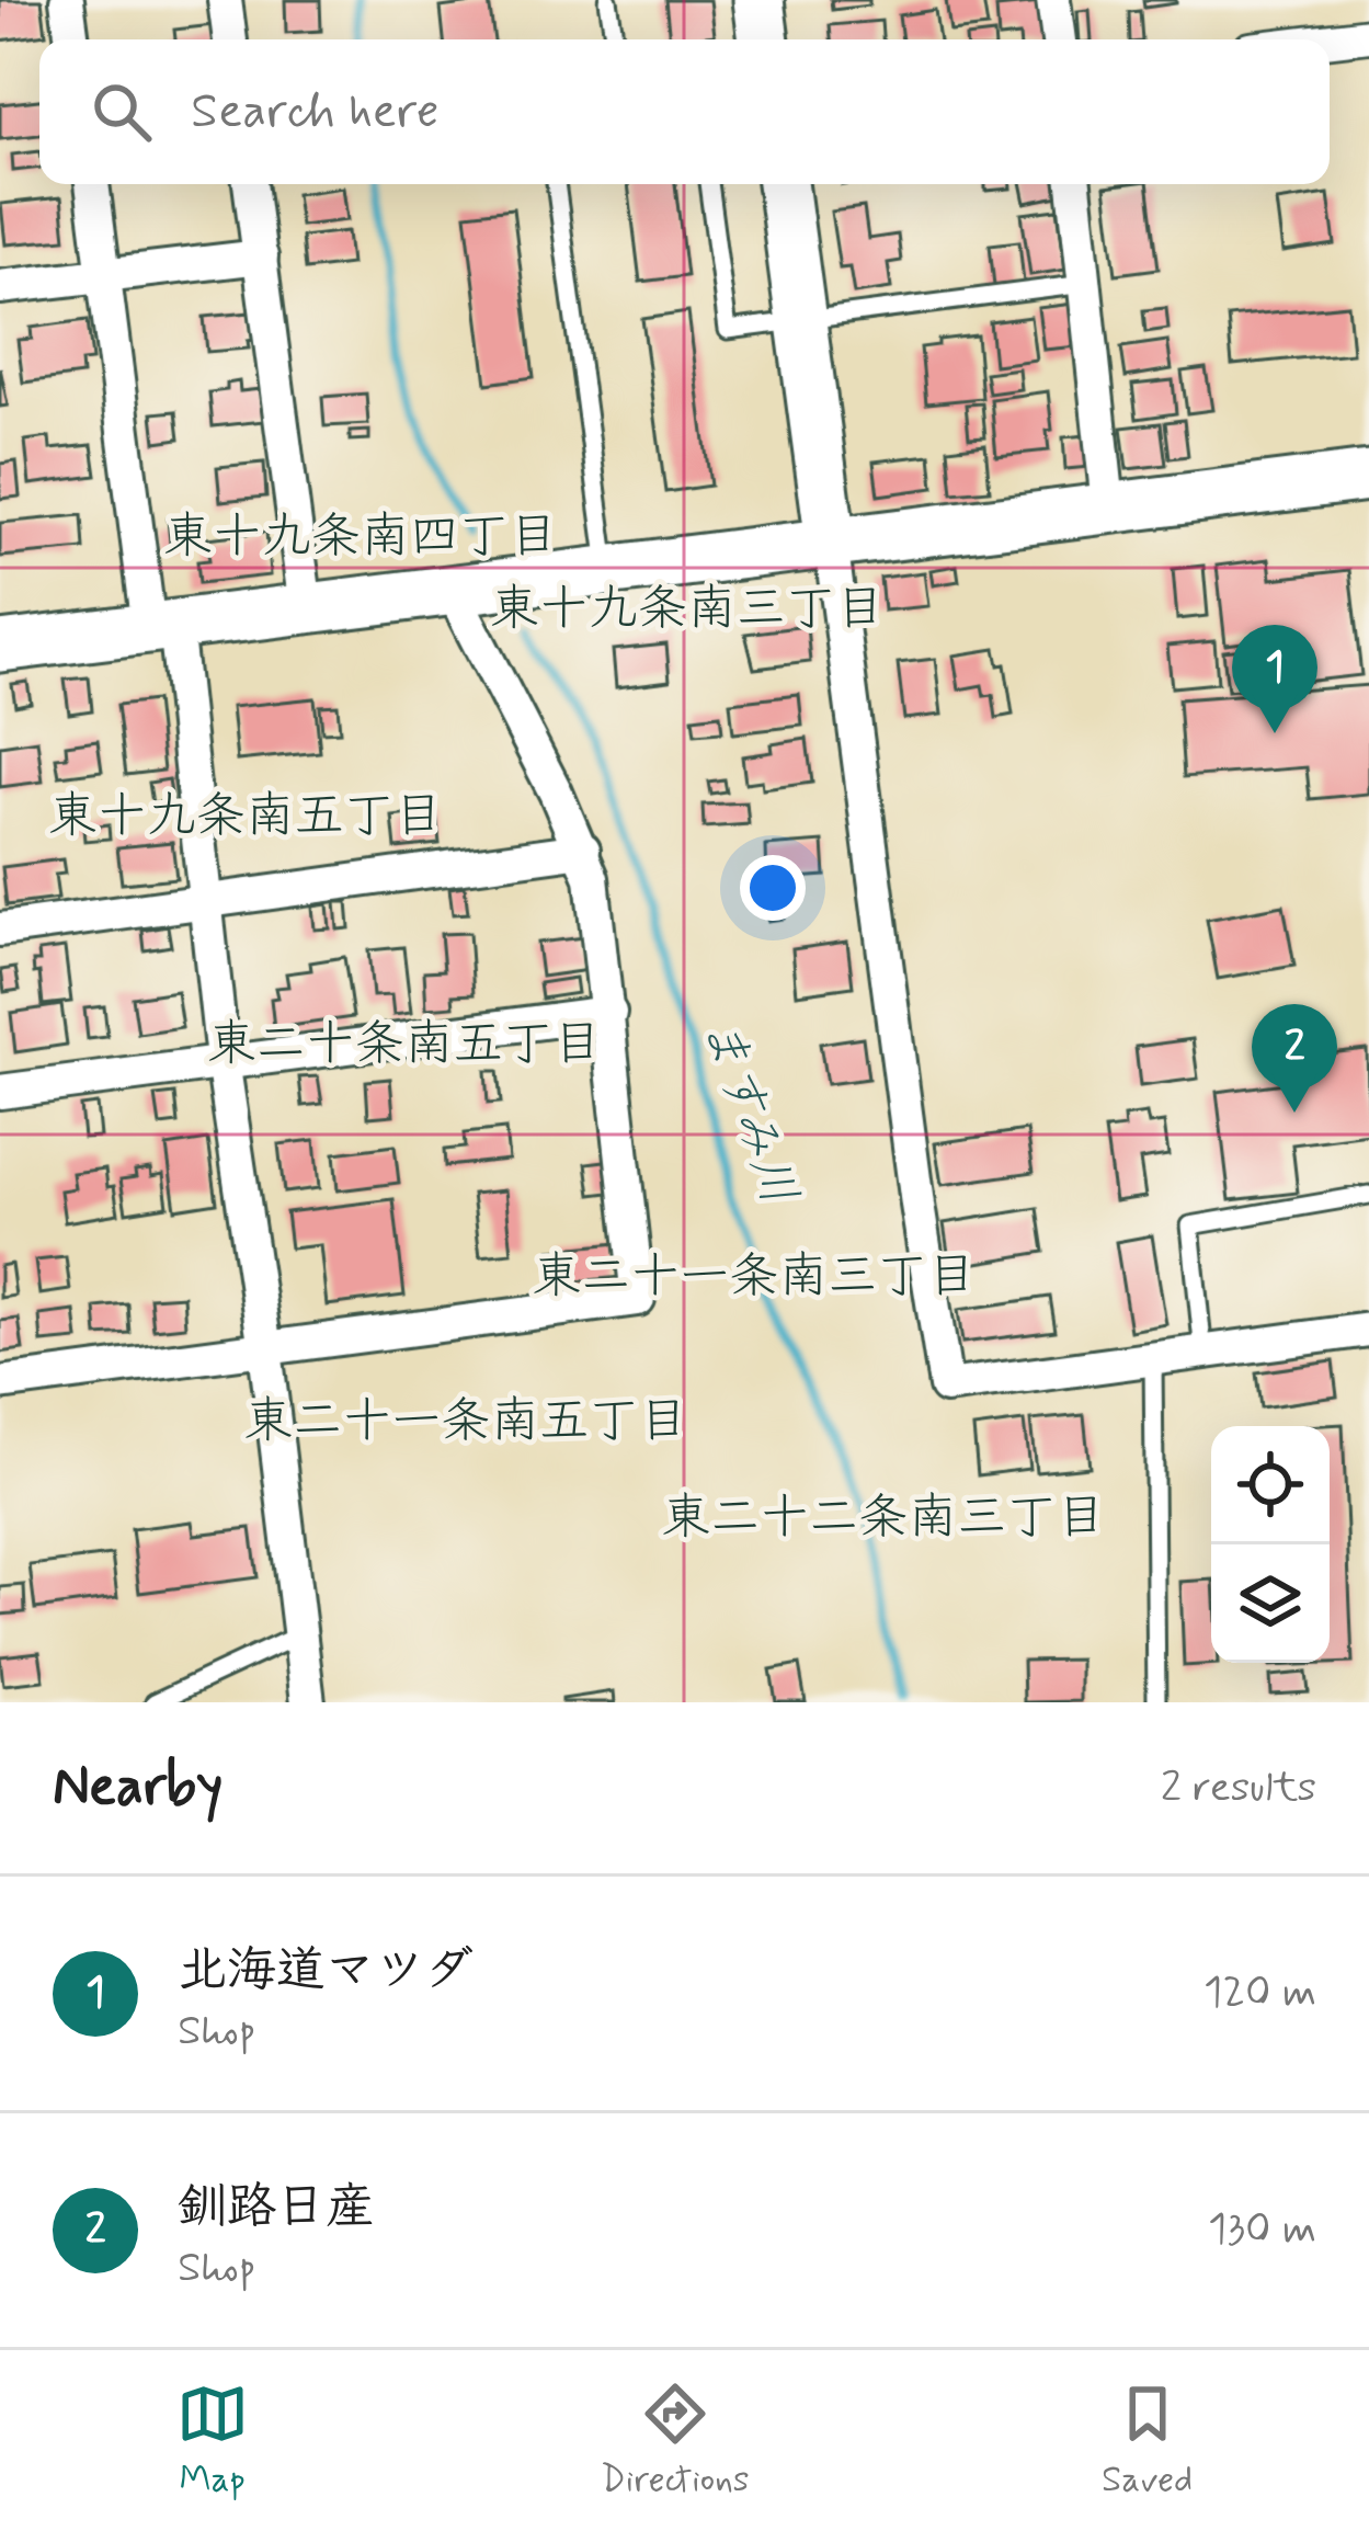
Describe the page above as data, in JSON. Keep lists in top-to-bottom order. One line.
{"districts":["東十九条南四丁目","東十九条南三丁目","東十九条南五丁目","東二十条南五丁目","東二十一条南三丁目","東二十一条南五丁目","東二十二条南三丁目"],"water":["ますみ川"],"page":{"search":"Search here","pins":["1","2"],"heading":["Nearby","2 results"],"list":[{"mark":"1","name":"北海道マツダ","note":"Shop","value":"120 m"},{"mark":"2","name":"釧路日産","note":"Shop","value":"130 m"}],"nav":["Map","Directions","Saved"]}}
